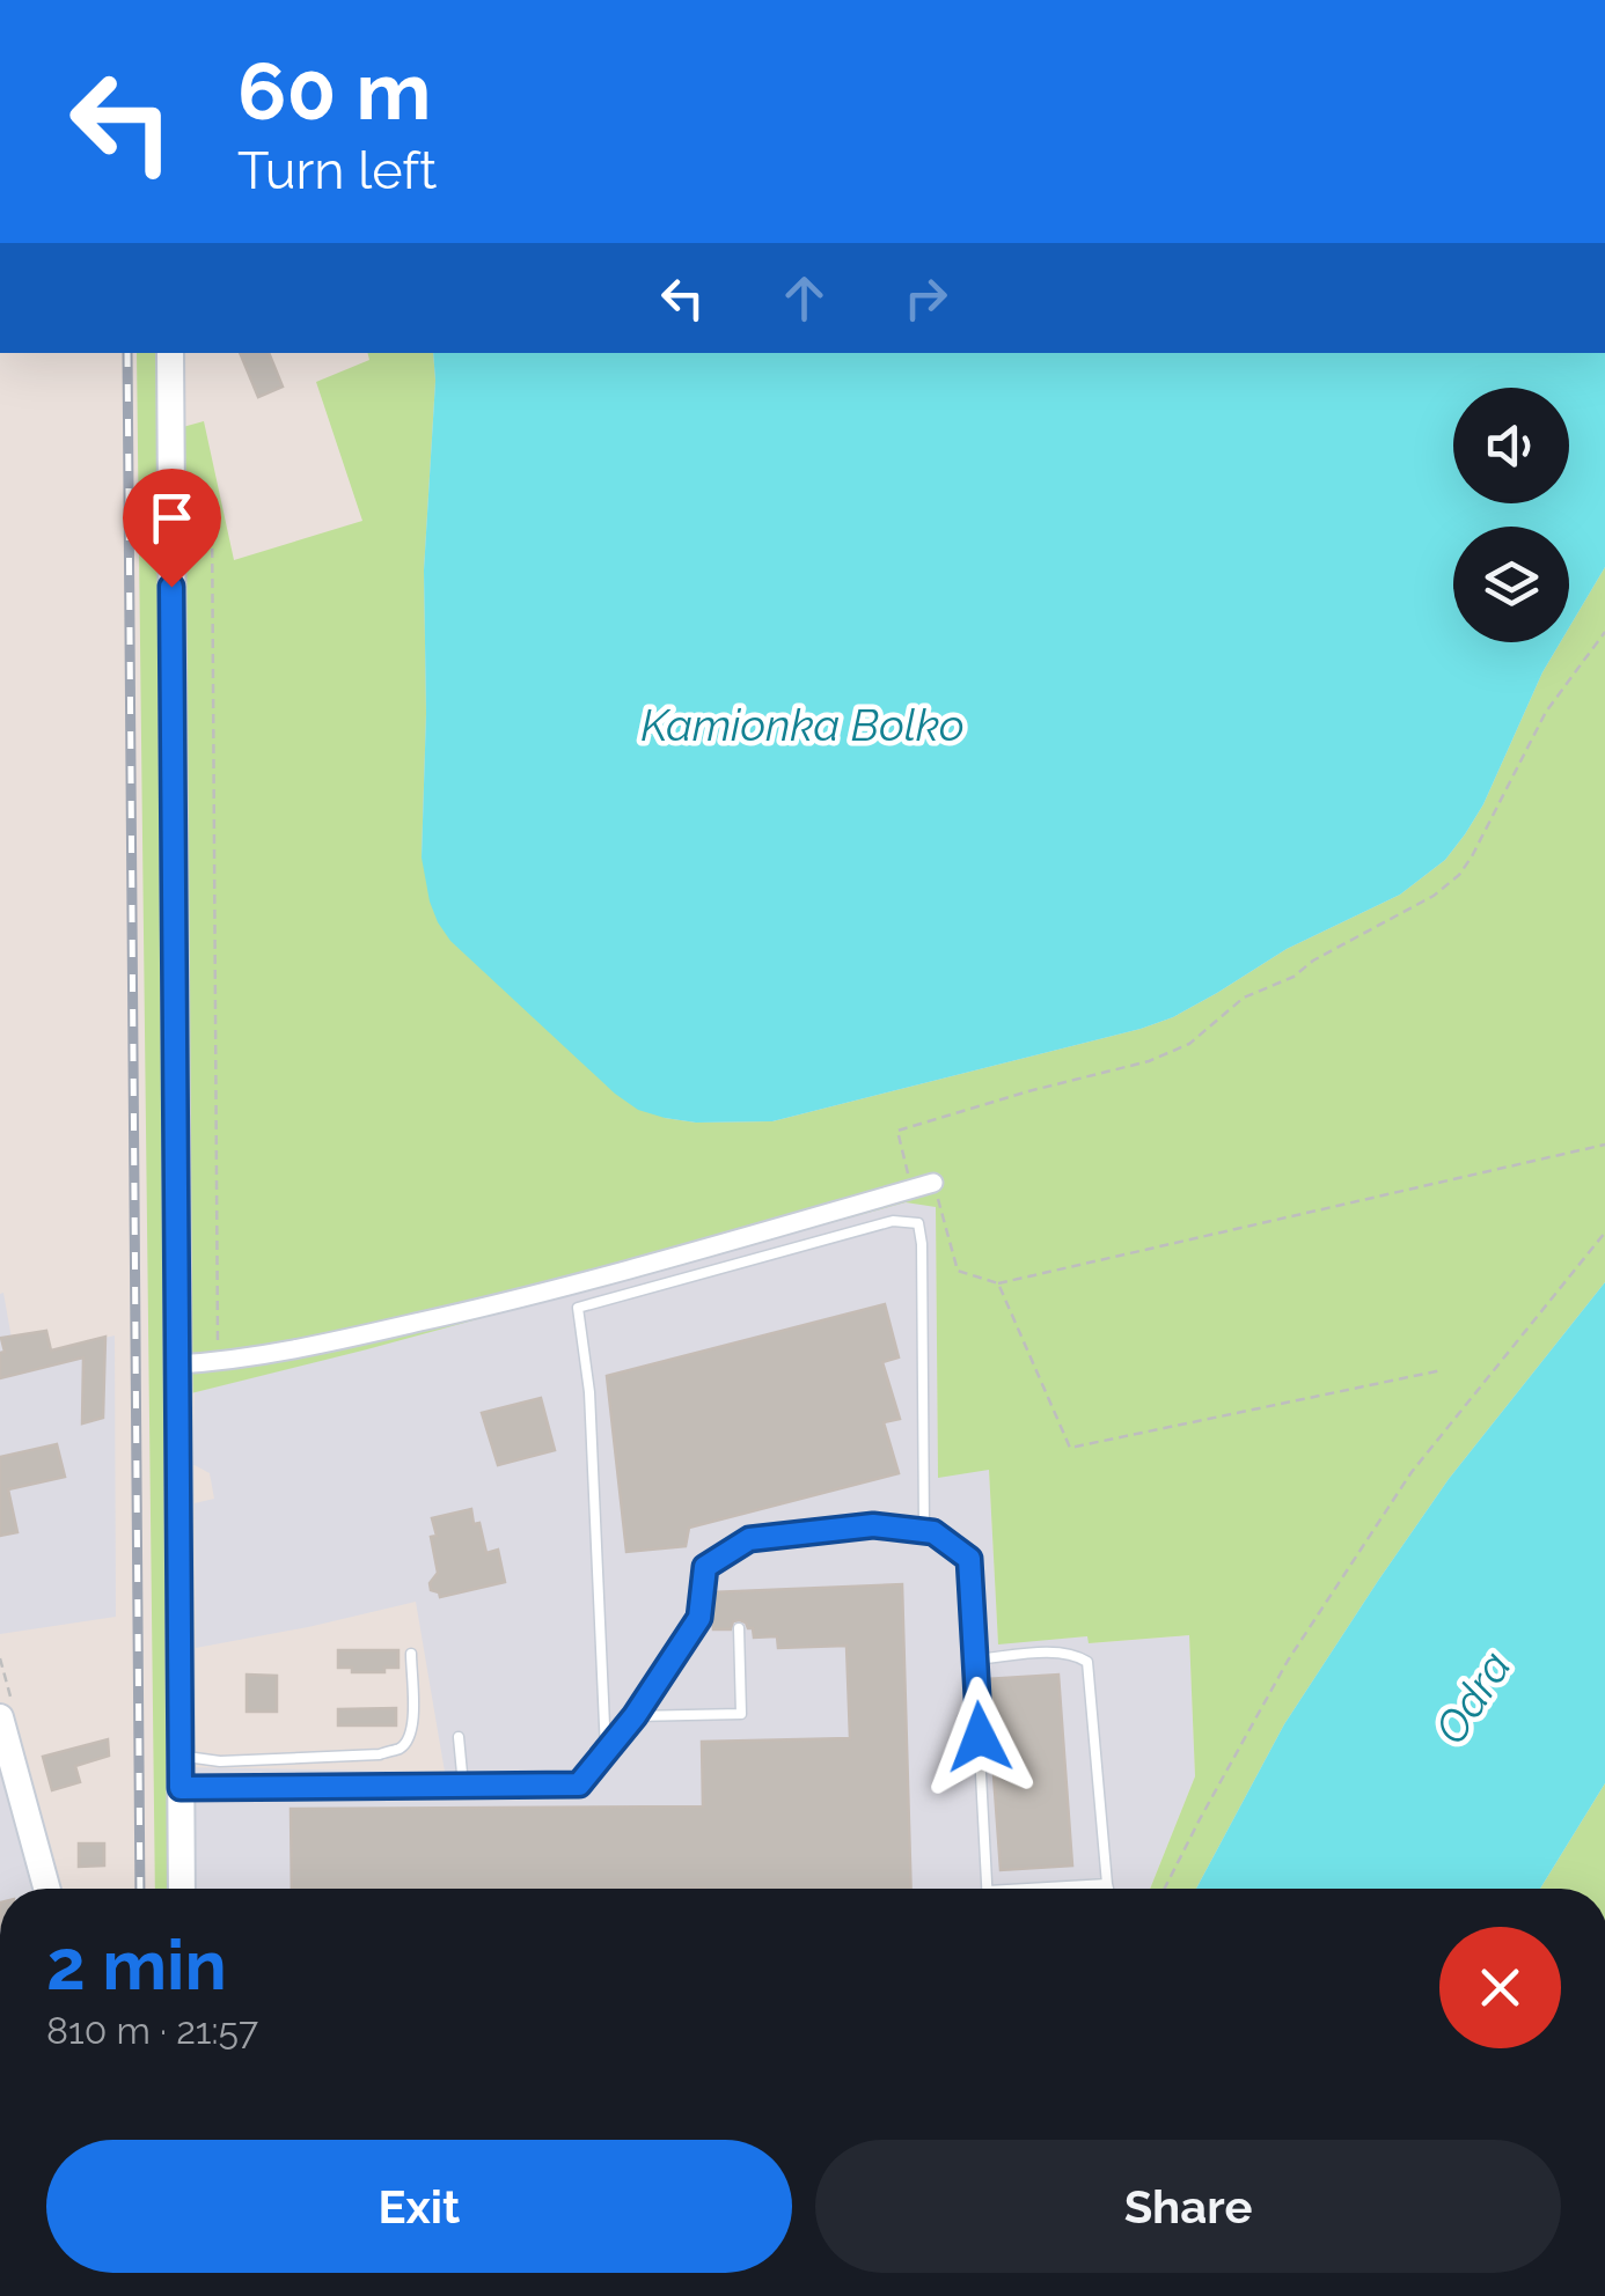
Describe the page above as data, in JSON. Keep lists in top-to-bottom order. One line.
{"water":["Kamionka Bolko","Odra"],"page":{"turn":["60 m","Turn left"],"heading":["2 min","810 m · 21:57"],"buttons":["Exit","Share"]}}
